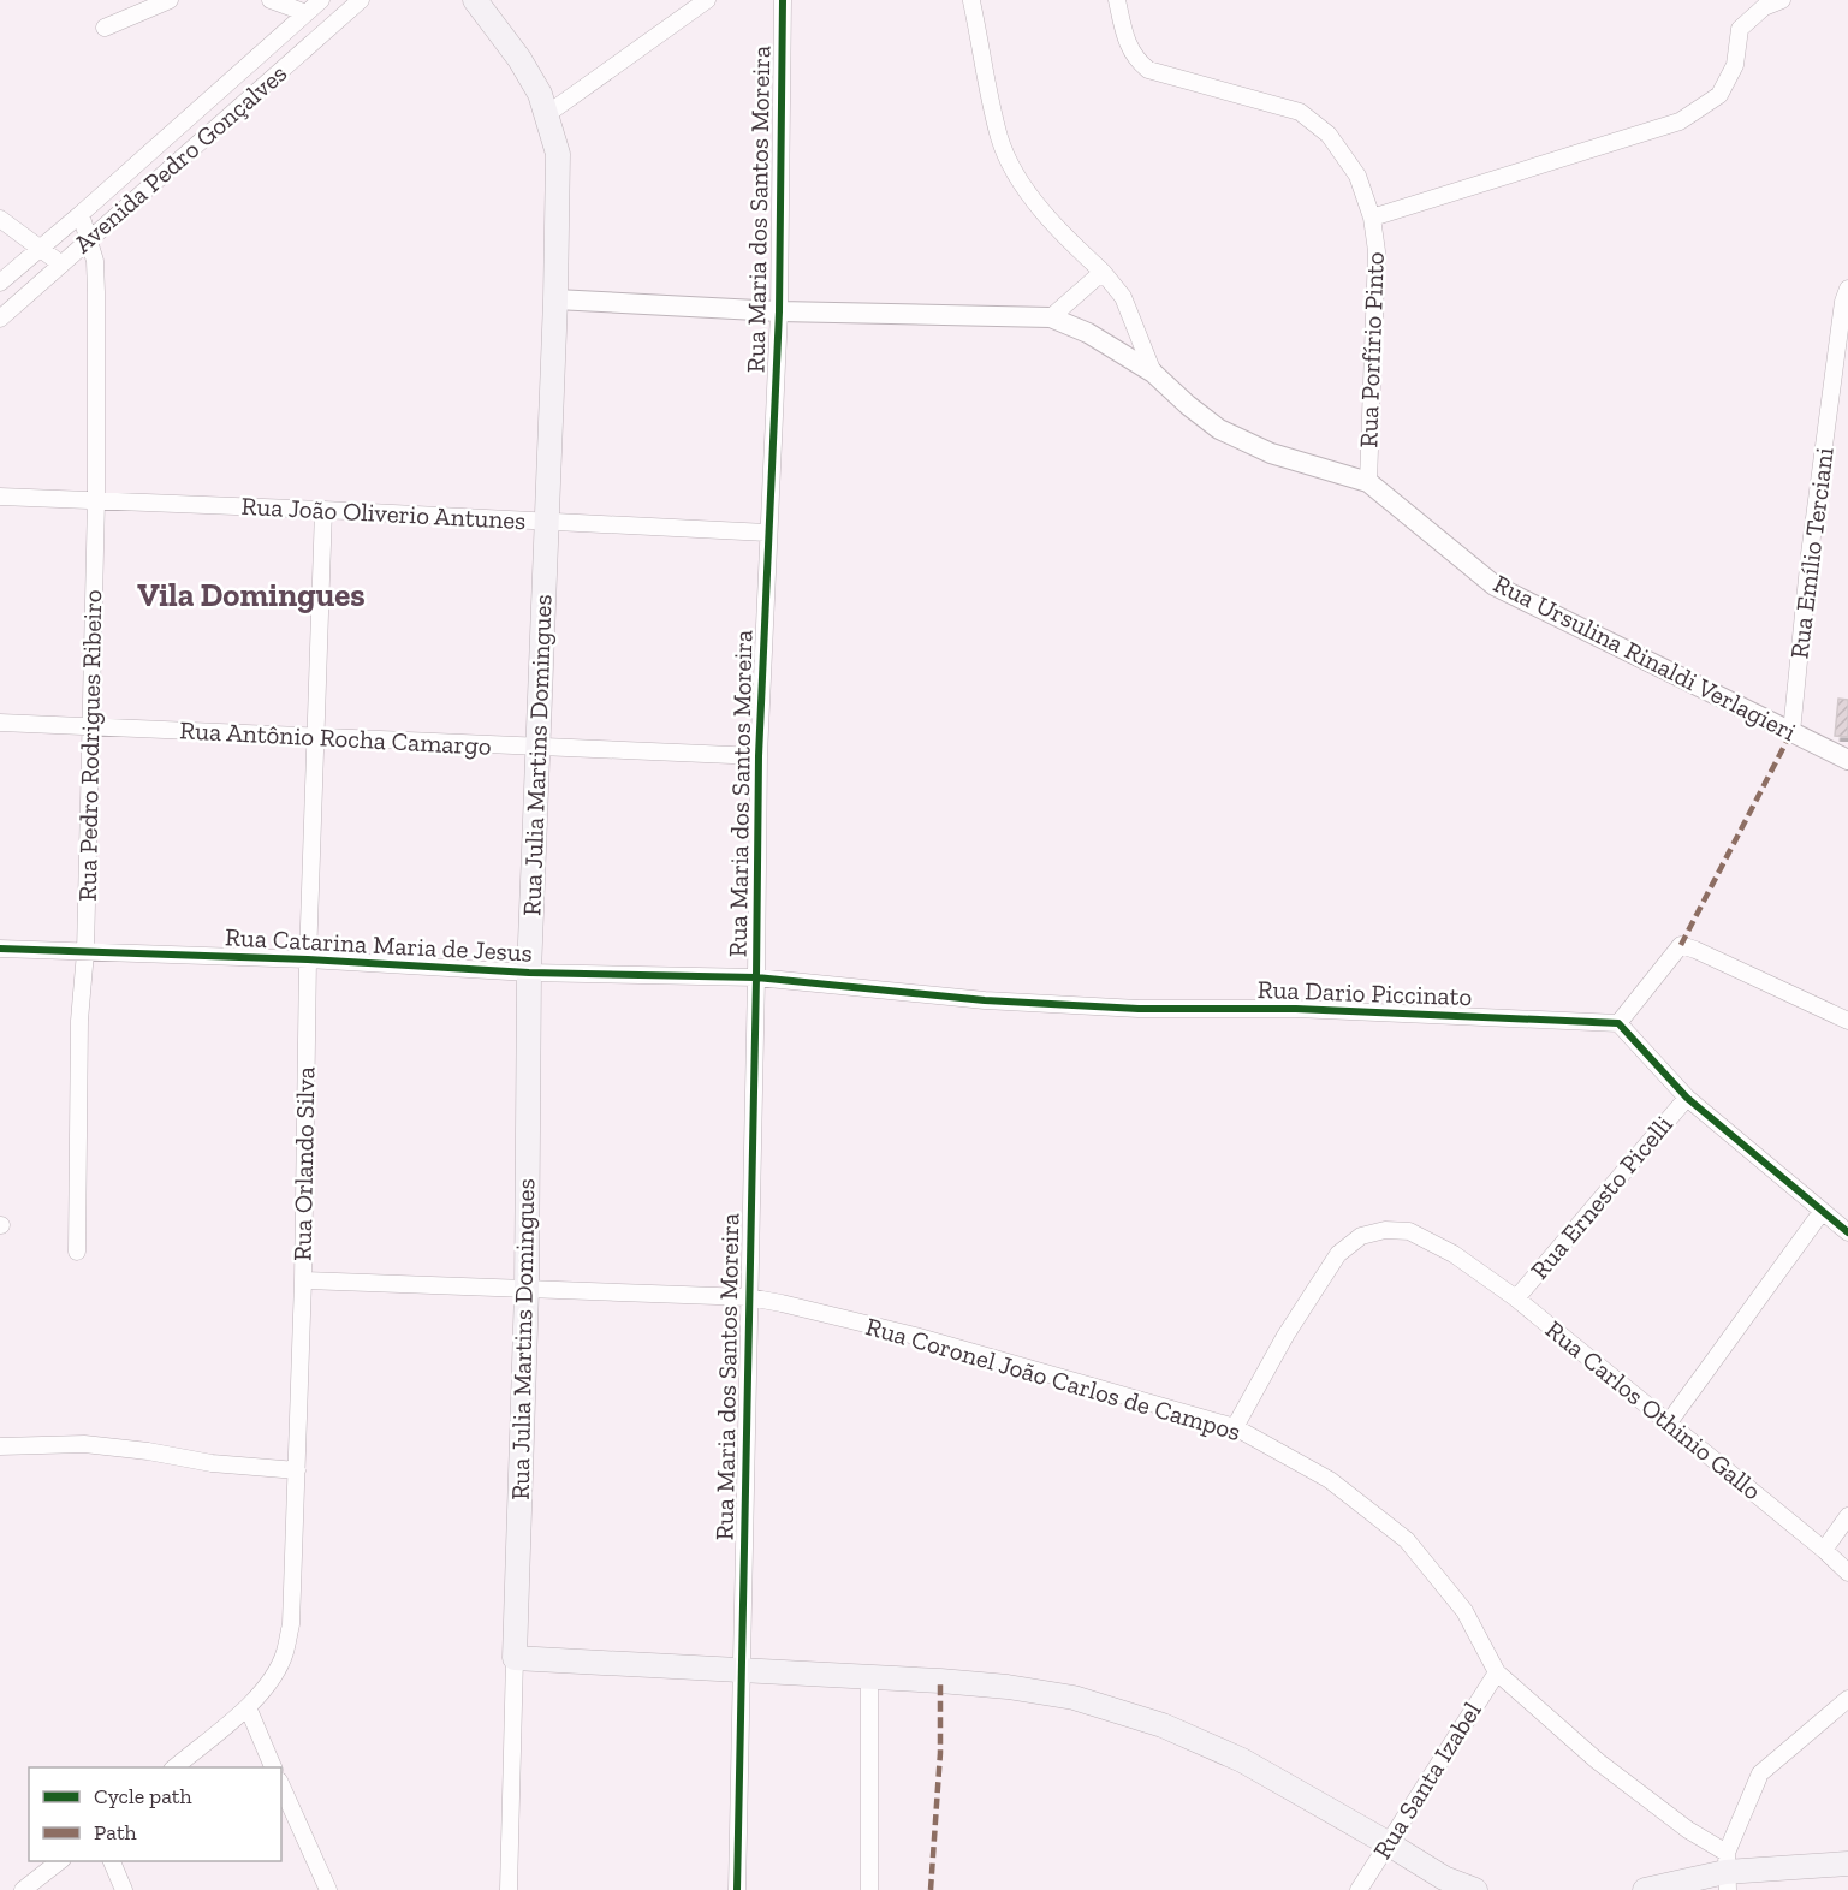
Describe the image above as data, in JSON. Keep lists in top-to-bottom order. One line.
{"streets":{"main road":["Rua Julia Martins Domingues"],"street":["Avenida Pedro Gonçalves","Rua Maria dos Santos Moreira","Rua Porfírio Pinto","Rua João Oliverio Antunes","Rua Emílio Terciani","Rua Ursulina Rinaldi Verlagieri","Rua Antônio Rocha Camargo","Rua Pedro Rodrigues Ribeiro","Rua Catarina Maria de Jesus","Rua Dario Piccinato","Rua Orlando Silva","Rua Ernesto Picelli","Rua Coronel João Carlos de Campos","Rua Carlos Othinio Gallo","Rua Santa Izabel"]},"crossings":[["Avenida Pedro Gonçalves","Rua Pedro Rodrigues Ribeiro"],["Rua Maria dos Santos Moreira","Rua João Oliverio Antunes"],["Rua Maria dos Santos Moreira","Rua Ursulina Rinaldi Verlagieri"],["Rua Maria dos Santos Moreira","Rua Antônio Rocha Camargo"],["Rua Maria dos Santos Moreira","Rua Catarina Maria de Jesus"],["Rua Maria dos Santos Moreira","Rua Dario Piccinato"],["Rua Maria dos Santos Moreira","Rua Coronel João Carlos de Campos"],["Rua Porfírio Pinto","Rua Ursulina Rinaldi Verlagieri"],["Rua João Oliverio Antunes","Rua Pedro Rodrigues Ribeiro"],["Rua João Oliverio Antunes","Rua Julia Martins Domingues"],["Rua João Oliverio Antunes","Rua Orlando Silva"],["Rua Emílio Terciani","Rua Ursulina Rinaldi Verlagieri"],["Rua Ursulina Rinaldi Verlagieri","Rua Julia Martins Domingues"],["Rua Antônio Rocha Camargo","Rua Pedro Rodrigues Ribeiro"],["Rua Antônio Rocha Camargo","Rua Julia Martins Domingues"],["Rua Antônio Rocha Camargo","Rua Orlando Silva"],["Rua Pedro Rodrigues Ribeiro","Rua Catarina Maria de Jesus"],["Rua Julia Martins Domingues","Rua Catarina Maria de Jesus"],["Rua Julia Martins Domingues","Rua Coronel João Carlos de Campos"],["Rua Catarina Maria de Jesus","Rua Dario Piccinato"],["Rua Catarina Maria de Jesus","Rua Orlando Silva"],["Rua Orlando Silva","Rua Coronel João Carlos de Campos"],["Rua Ernesto Picelli","Rua Carlos Othinio Gallo"],["Rua Coronel João Carlos de Campos","Rua Carlos Othinio Gallo"],["Rua Coronel João Carlos de Campos","Rua Santa Izabel"]],"districts":["Vila Domingues"],"legend":["Cycle path","Path"]}
